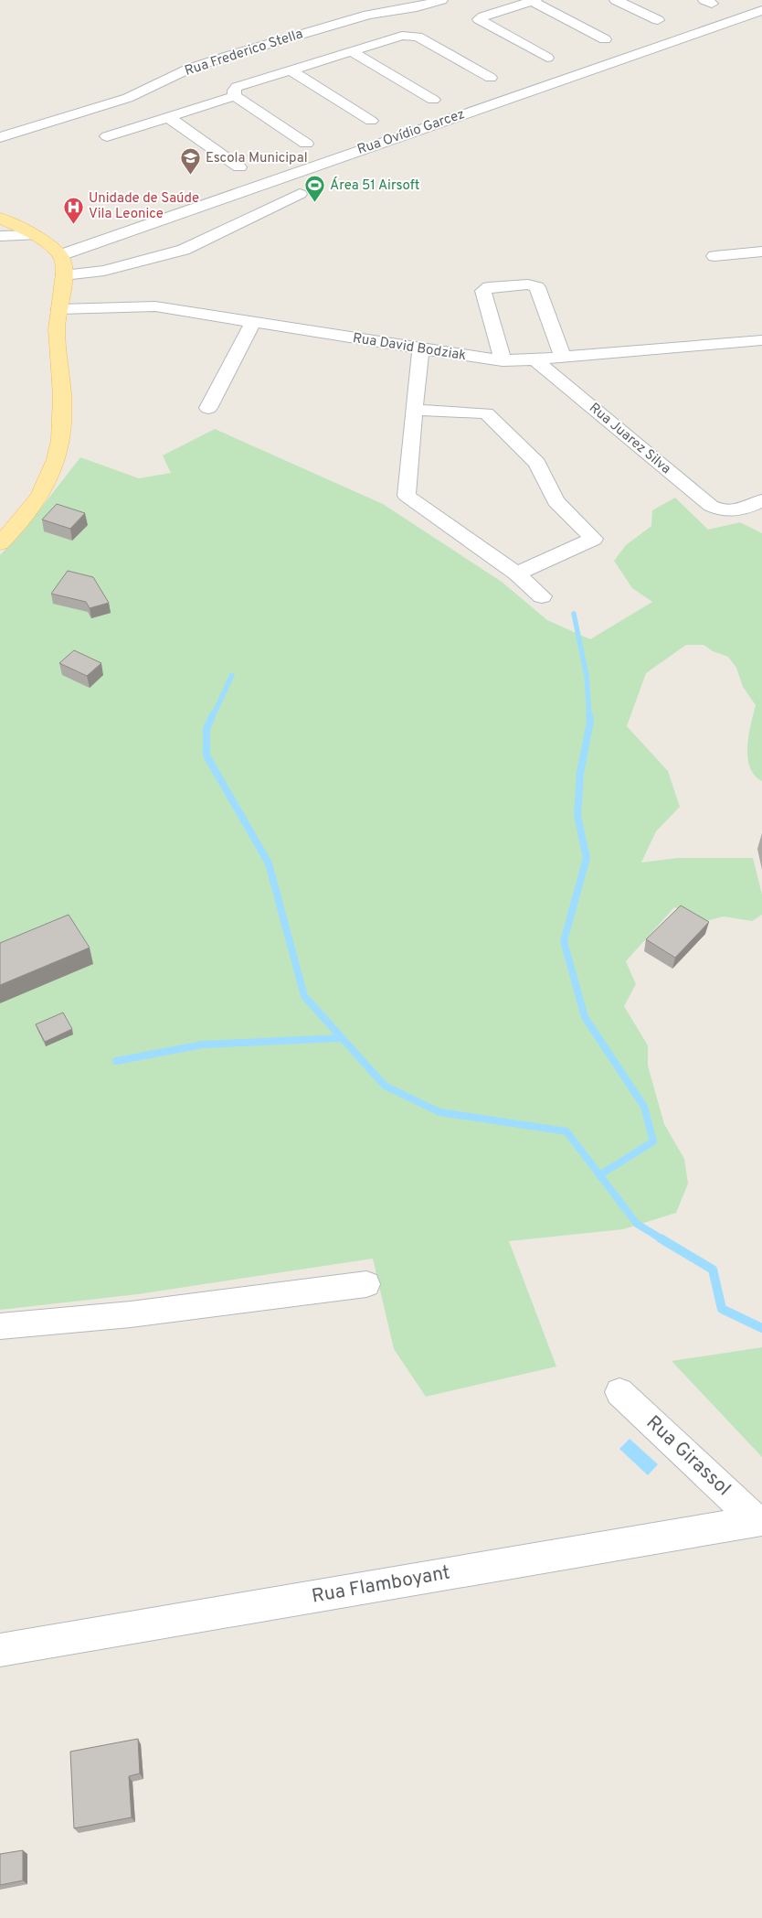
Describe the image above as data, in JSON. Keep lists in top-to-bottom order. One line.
{"streets":{"street":["Rua Frederico Stella","Rua Ovídio Garcez","Rua David Bodziak","Rua Juarez Silva","Rua Girassol","Rua Flamboyant"]},"crossings":[["Rua David Bodziak","Rua Juarez Silva"],["Rua Girassol","Rua Flamboyant"]],"places":{"school or university":["Escola Municipal"],"sports":["Área 51 Airsoft"],"hospital":["Unidade de Saúde Vila Leonice"]}}
